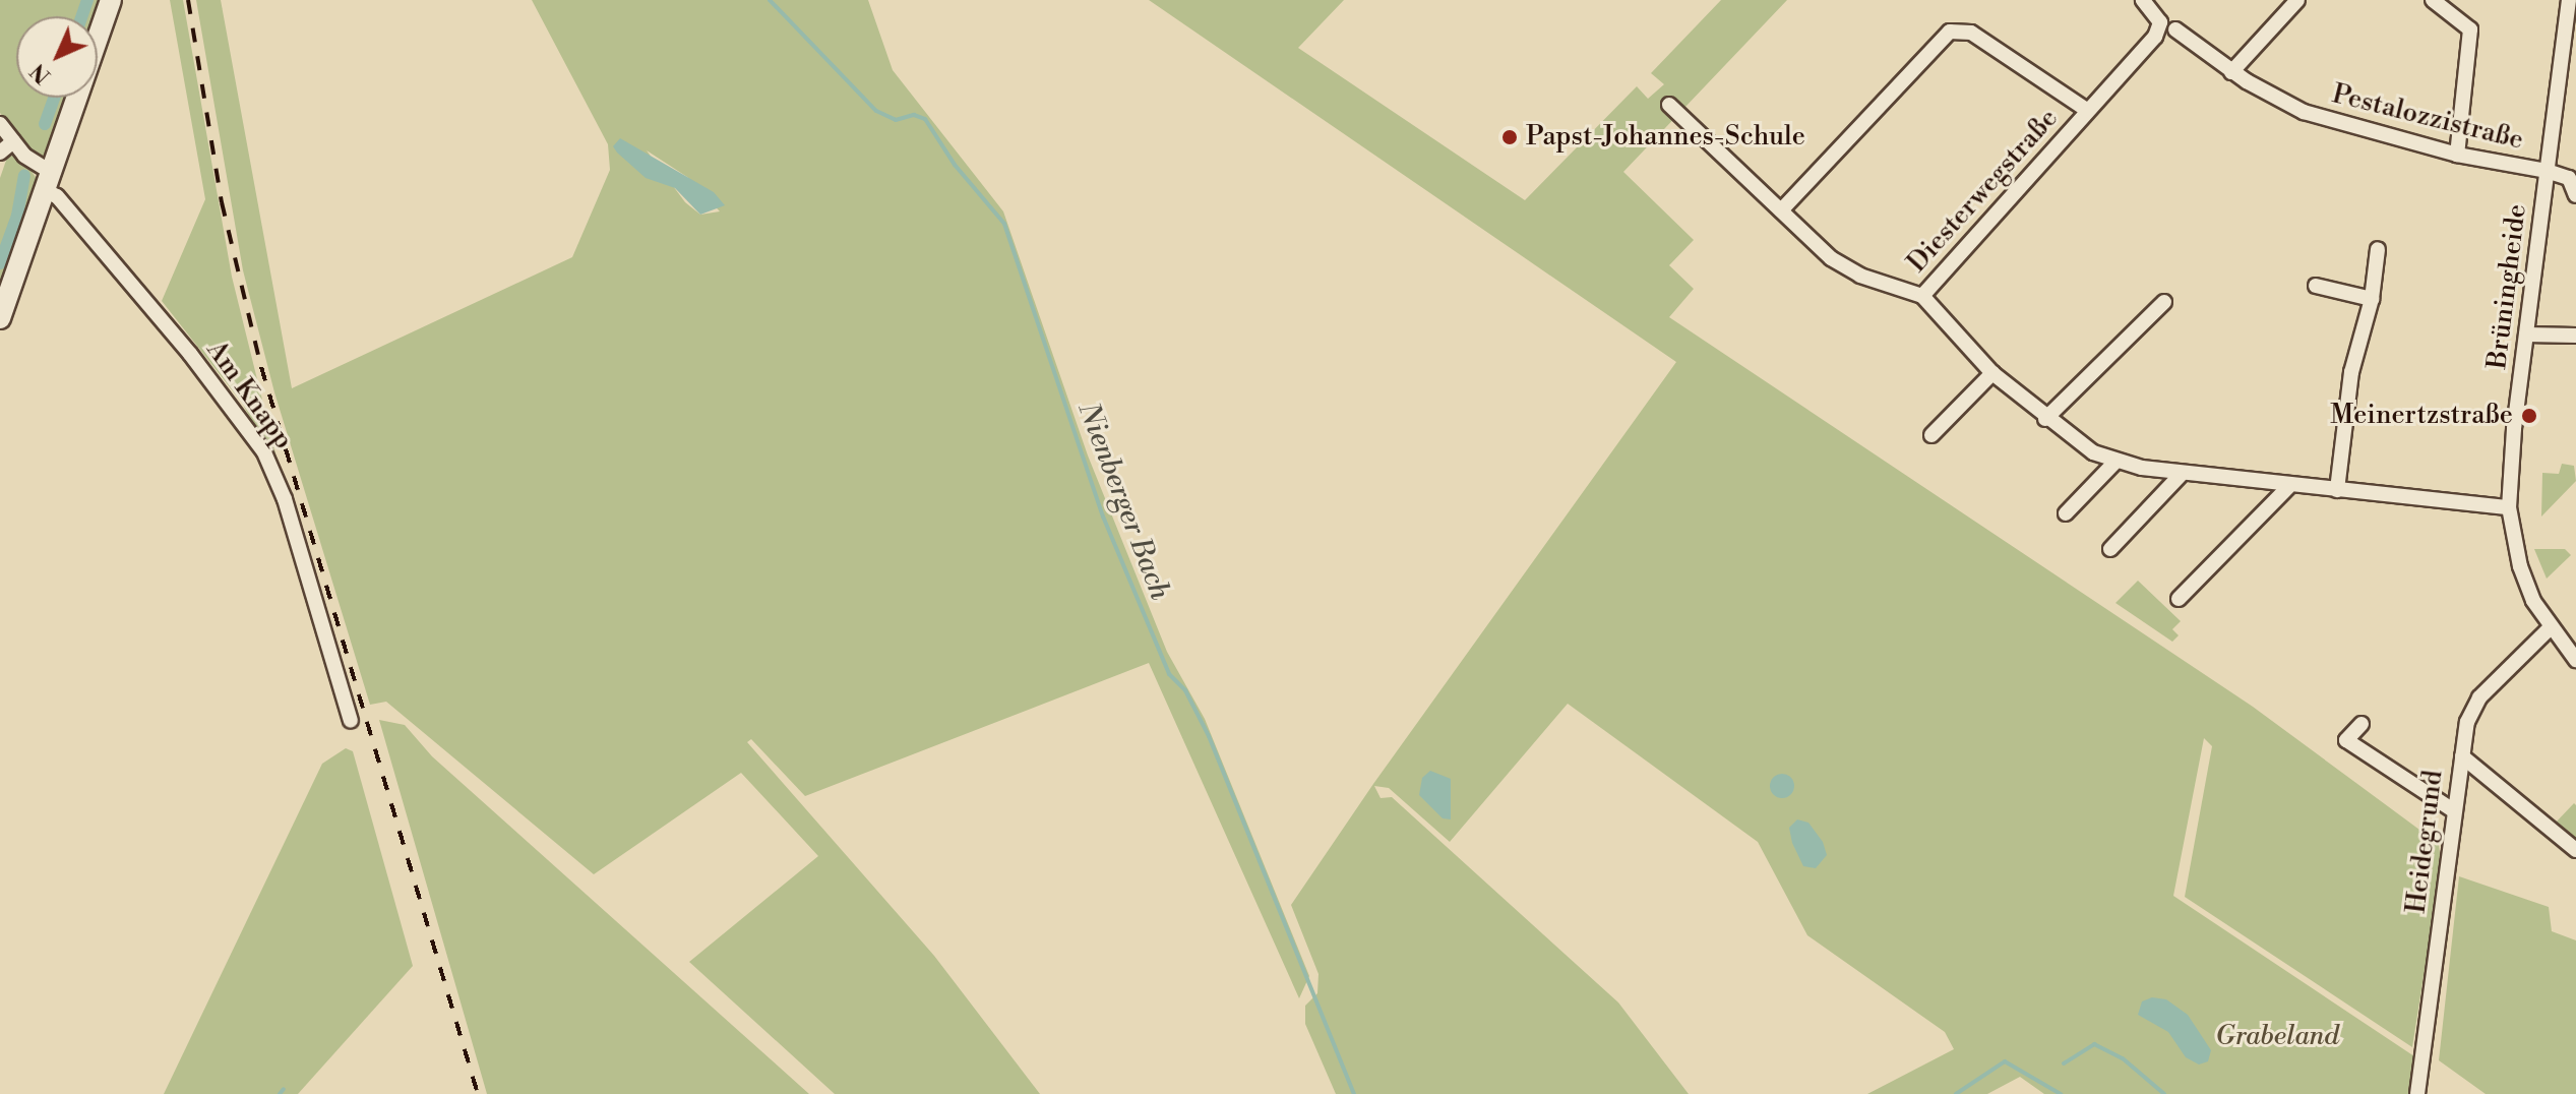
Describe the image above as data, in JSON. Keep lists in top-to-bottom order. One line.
{"streets":{"street":["Pestalozzistraße","Diesterwegstraße","Brüningheide","Am Knapp","Heidegrund"]},"crossings":[["Pestalozzistraße","Brüningheide"],["Brüningheide","Heidegrund"]],"water":["Nienberger Bach"],"parks":["Grabeland"],"places":["Papst-Johannes-Schule","Meinertzstraße"],"north":"bottom left"}
